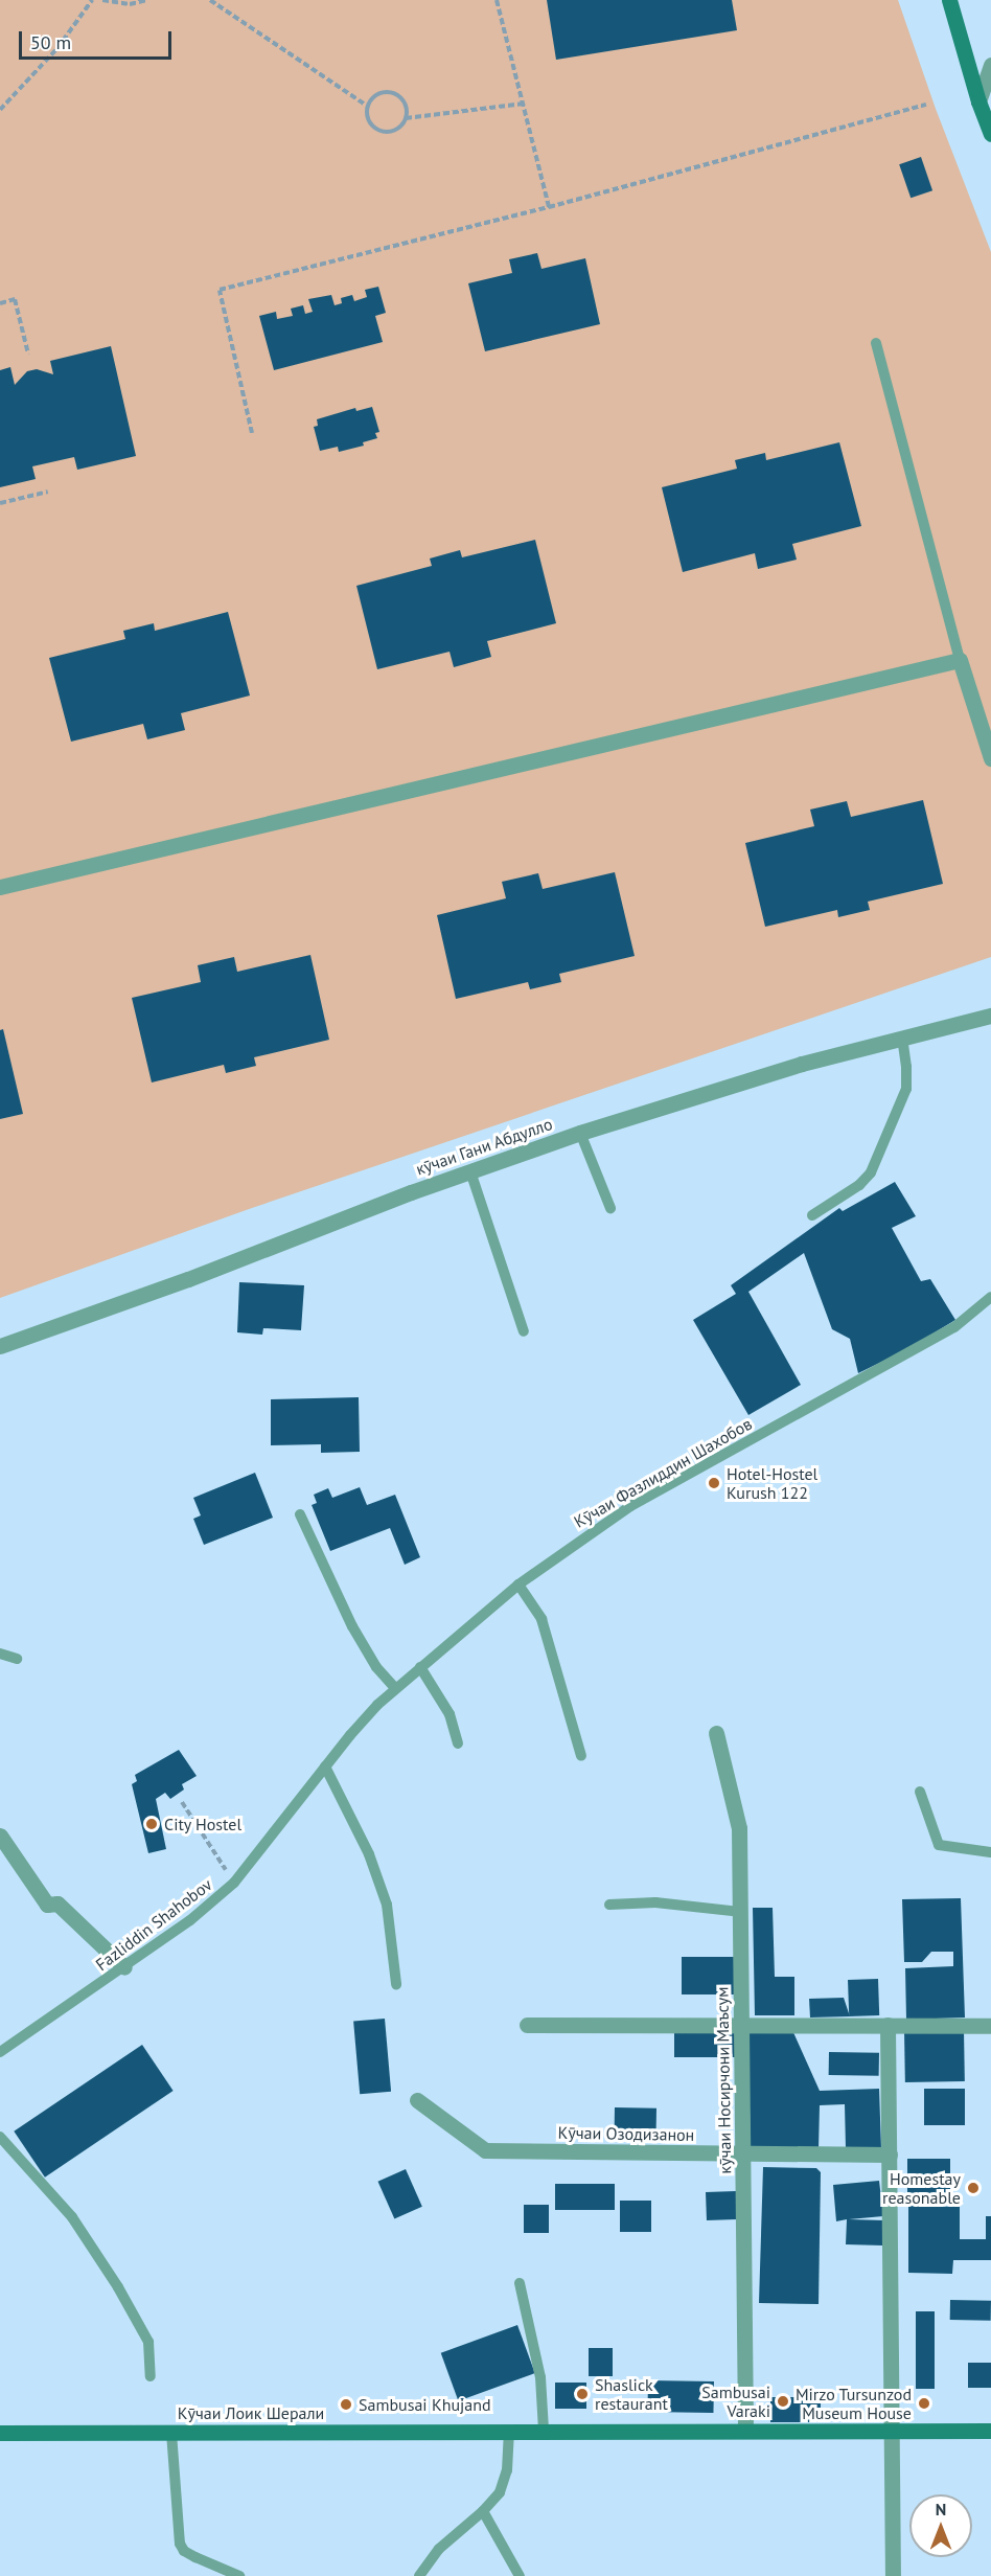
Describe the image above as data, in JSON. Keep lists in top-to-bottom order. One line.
{"streets":{"main road":["Кӯчаи Лоик Шерали"],"street":["кӯчаи Гани Абдулло","кӯчаи Носирчони Маъсум","Кӯчаи Озодизанон"],"lane":["Кӯчаи Фазлиддин Шахобов","Fazliddin Shahobov"]},"crossings":[["Кӯчаи Фазлиддин Шахобов","Fazliddin Shahobov"],["кӯчаи Носирчони Маъсум","Кӯчаи Озодизанон"],["кӯчаи Носирчони Маъсум","Кӯчаи Лоик Шерали"]],"places":["Hotel-Hostel Kurush 122","City Hostel","Homestay reasonable","Shaslick restaurant","Sambusai Varaki","Mirzo Tursunzod Museum House","Sambusai Khujand"],"scale_bar":"50 m","north":"top"}
